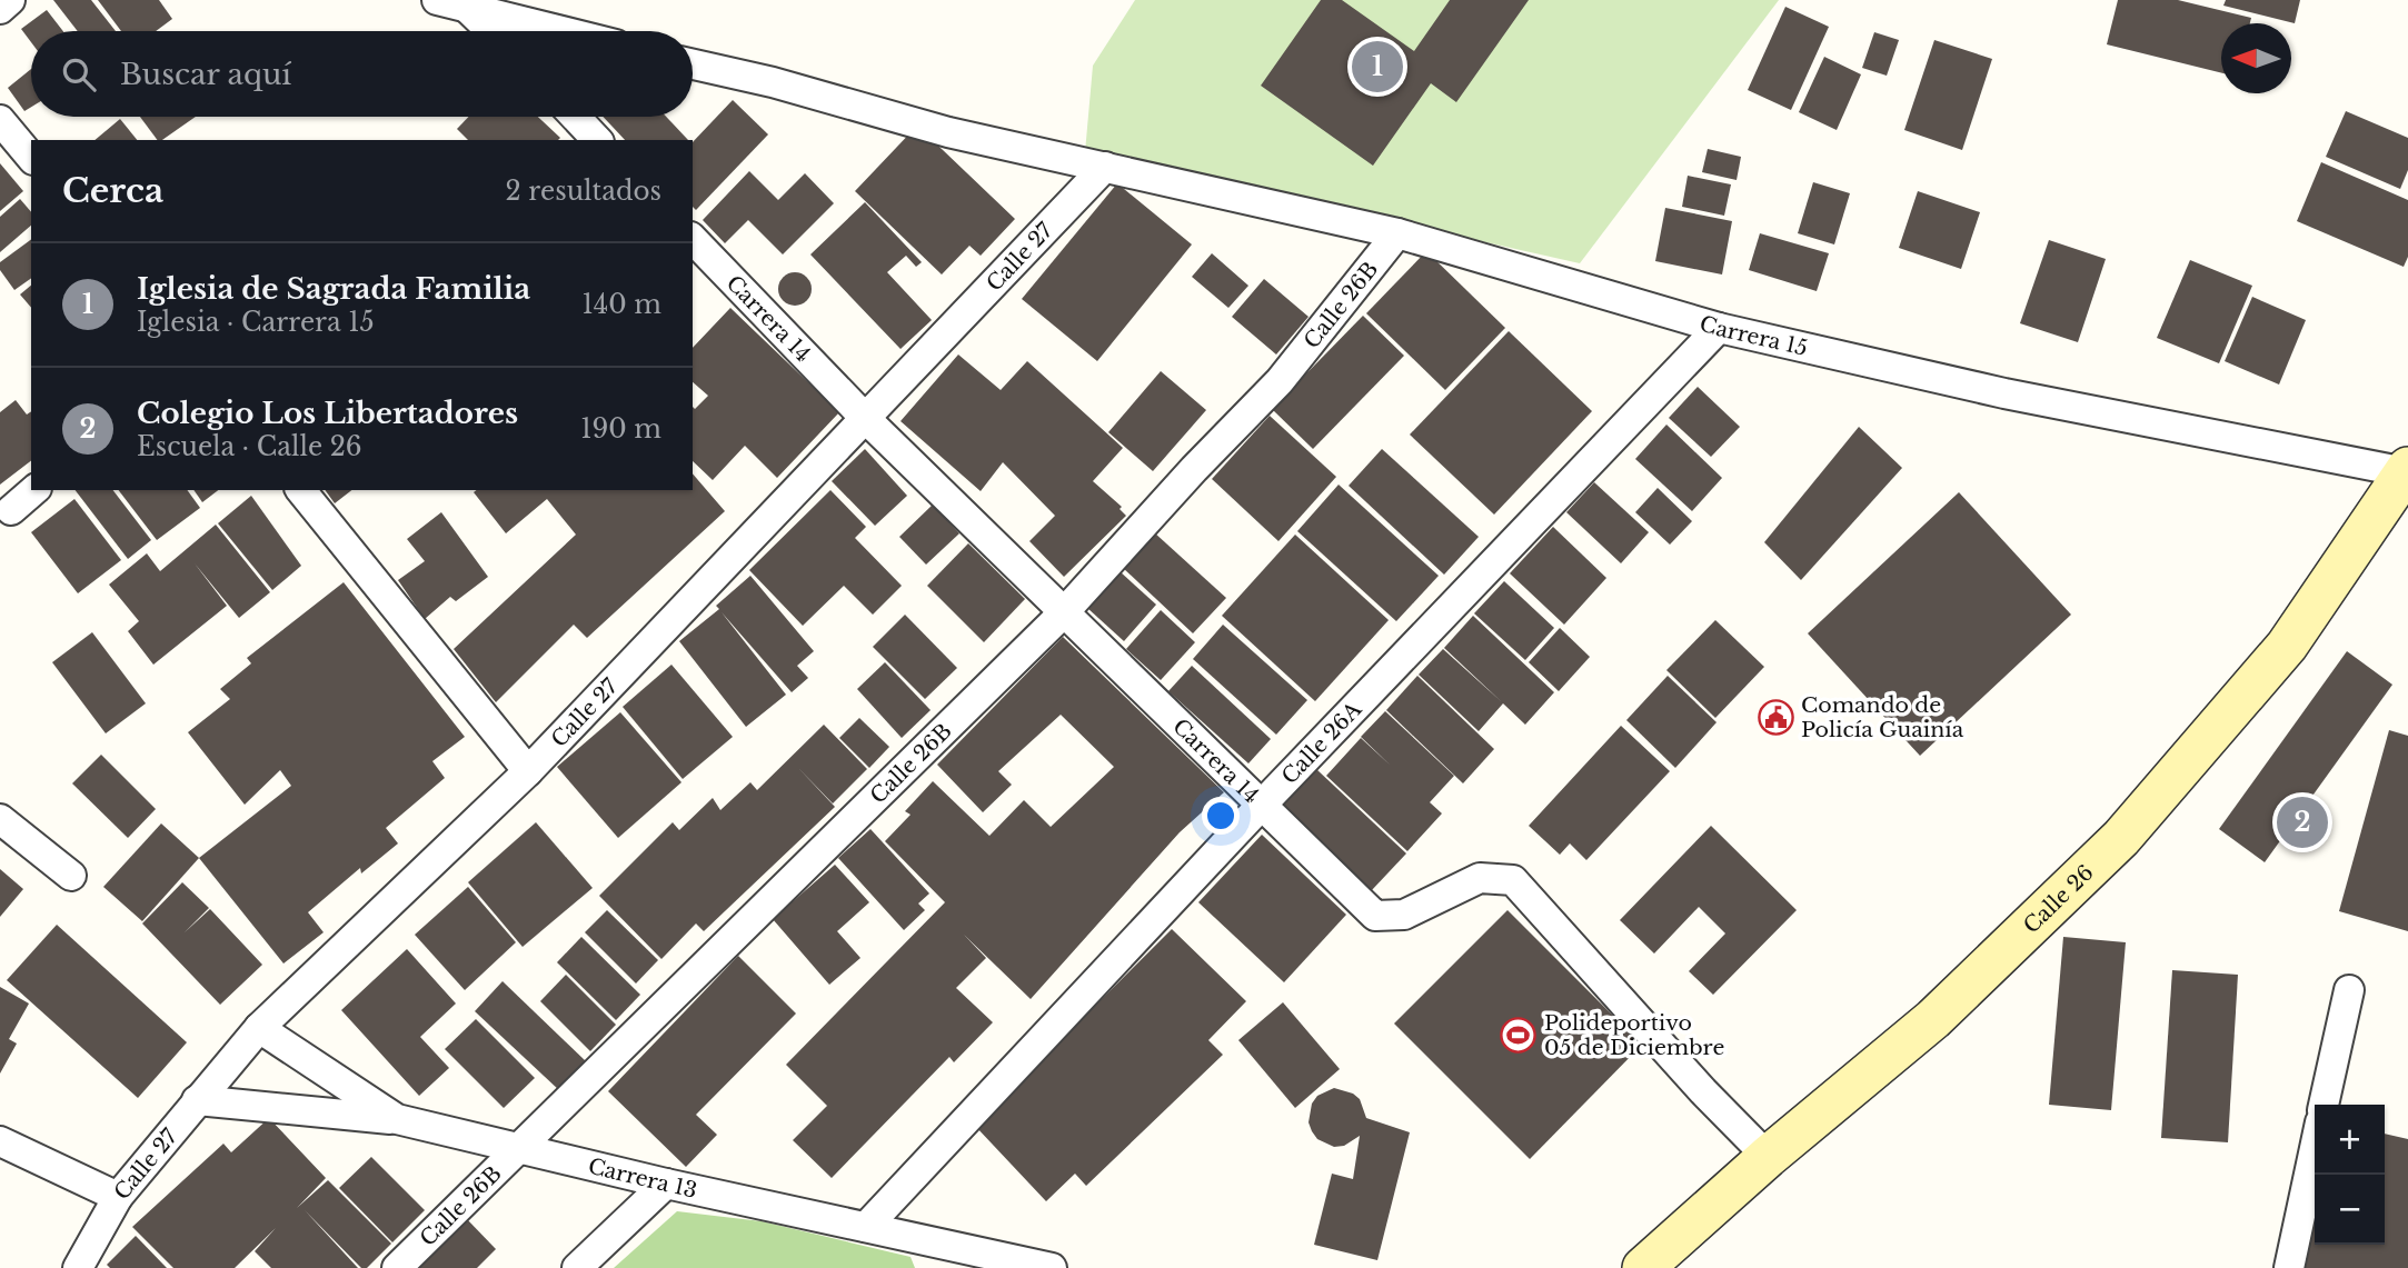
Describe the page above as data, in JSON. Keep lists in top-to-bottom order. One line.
{"streets":{"street":["Calle 27","Calle 26B","Carrera 14","Carrera 15","Calle 26A","Calle 26","Carrera 13"]},"crossings":[["Calle 27","Carrera 14"],["Calle 27","Carrera 15"],["Calle 27","Carrera 13"],["Calle 26B","Carrera 14"],["Calle 26B","Carrera 15"],["Calle 26B","Carrera 13"],["Carrera 14","Calle 26A"],["Carrera 14","Calle 26"],["Carrera 15","Calle 26A"],["Carrera 15","Calle 26"],["Calle 26A","Carrera 13"]],"places":{"public building":["Comando de Policía Guainía"],"sports":["Polideportivo 05 de Diciembre"]},"north":"left","page":{"search":"Buscar aquí","pins":["1","2"],"heading":["Cerca","2 resultados"],"list":[{"mark":"1","name":"Iglesia de Sagrada Familia","note":"Iglesia · Carrera 15","value":"140 m"},{"mark":"2","name":"Colegio Los Libertadores","note":"Escuela · Calle 26","value":"190 m"}],"map_buttons":["+","−"]}}
